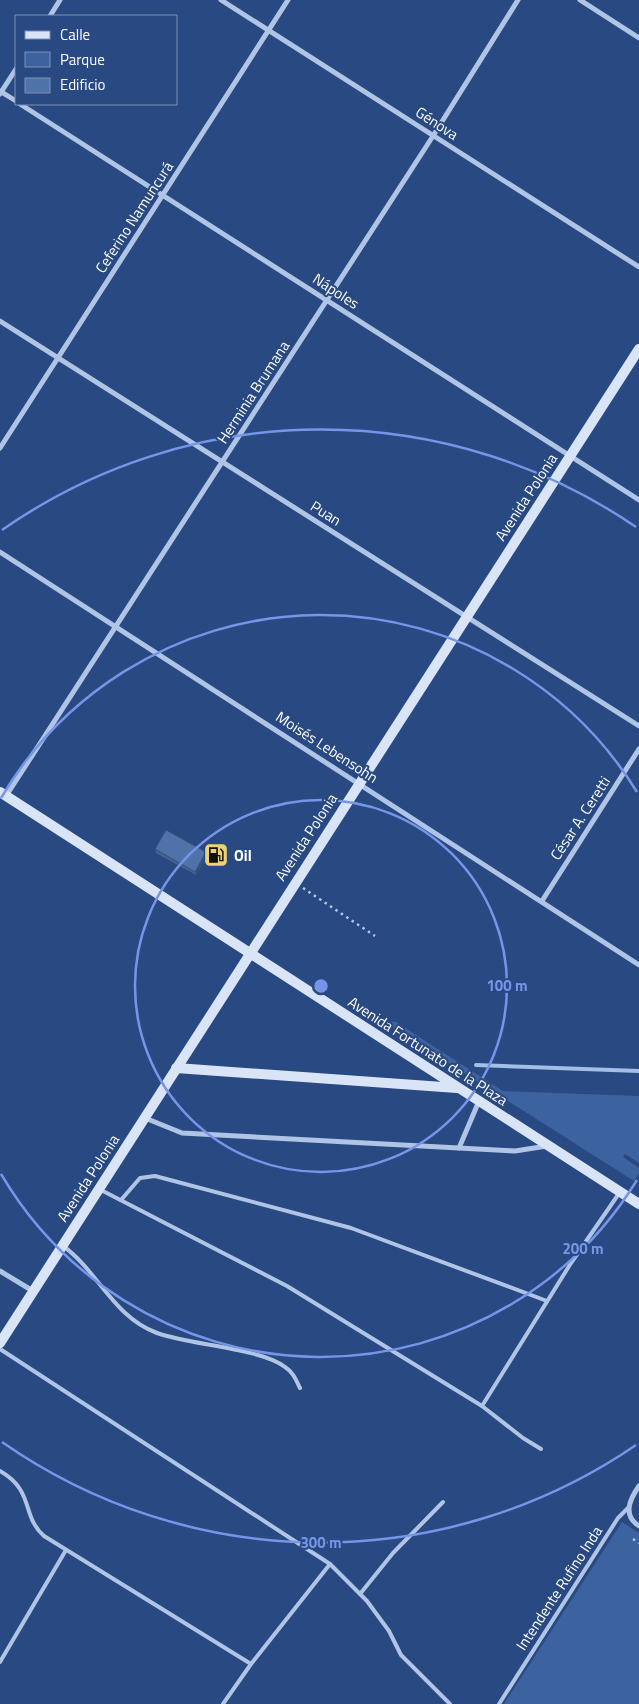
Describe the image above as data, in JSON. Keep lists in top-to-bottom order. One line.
{"streets":{"main road":["Avenida Polonia","Avenida Fortunato de la Plaza"],"street":["Génova","Ceferino Namuncurá","Nápoles","Herminia Brumana","Puan","Moisés Lebensohn","César A. Ceretti","Intendente Rufino Inda"]},"crossings":[["Génova","Ceferino Namuncurá"],["Génova","Herminia Brumana"],["Ceferino Namuncurá","Nápoles"],["Ceferino Namuncurá","Puan"],["Nápoles","Herminia Brumana"],["Nápoles","Avenida Polonia"],["Herminia Brumana","Puan"],["Herminia Brumana","Moisés Lebensohn"],["Herminia Brumana","Avenida Fortunato de la Plaza"],["Avenida Polonia","Puan"],["Avenida Polonia","Moisés Lebensohn"],["Avenida Polonia","Avenida Fortunato de la Plaza"],["Moisés Lebensohn","César A. Ceretti"]],"places":{"fuel station":["Oil"]},"legend":["Calle","Parque","Edificio"],"rings":["100 m","200 m","300 m"]}
